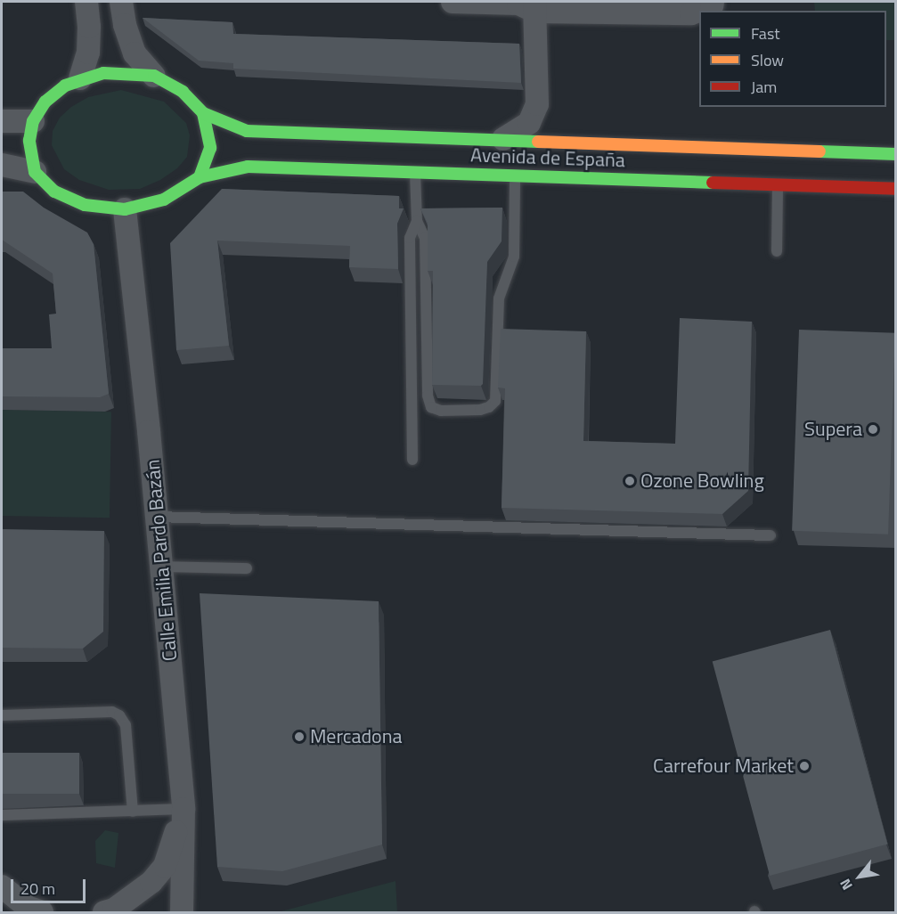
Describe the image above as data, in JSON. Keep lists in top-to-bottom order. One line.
{"streets":{"street":["Avenida de España","Calle Emilia Pardo Bazán"]},"crossings":[["Avenida de España","Calle Emilia Pardo Bazán"]],"places":["Supera","Ozone Bowling","Mercadona","Carrefour Market"],"legend":["Fast","Slow","Jam"],"scale_bar":"20 m","north":"bottom left"}
